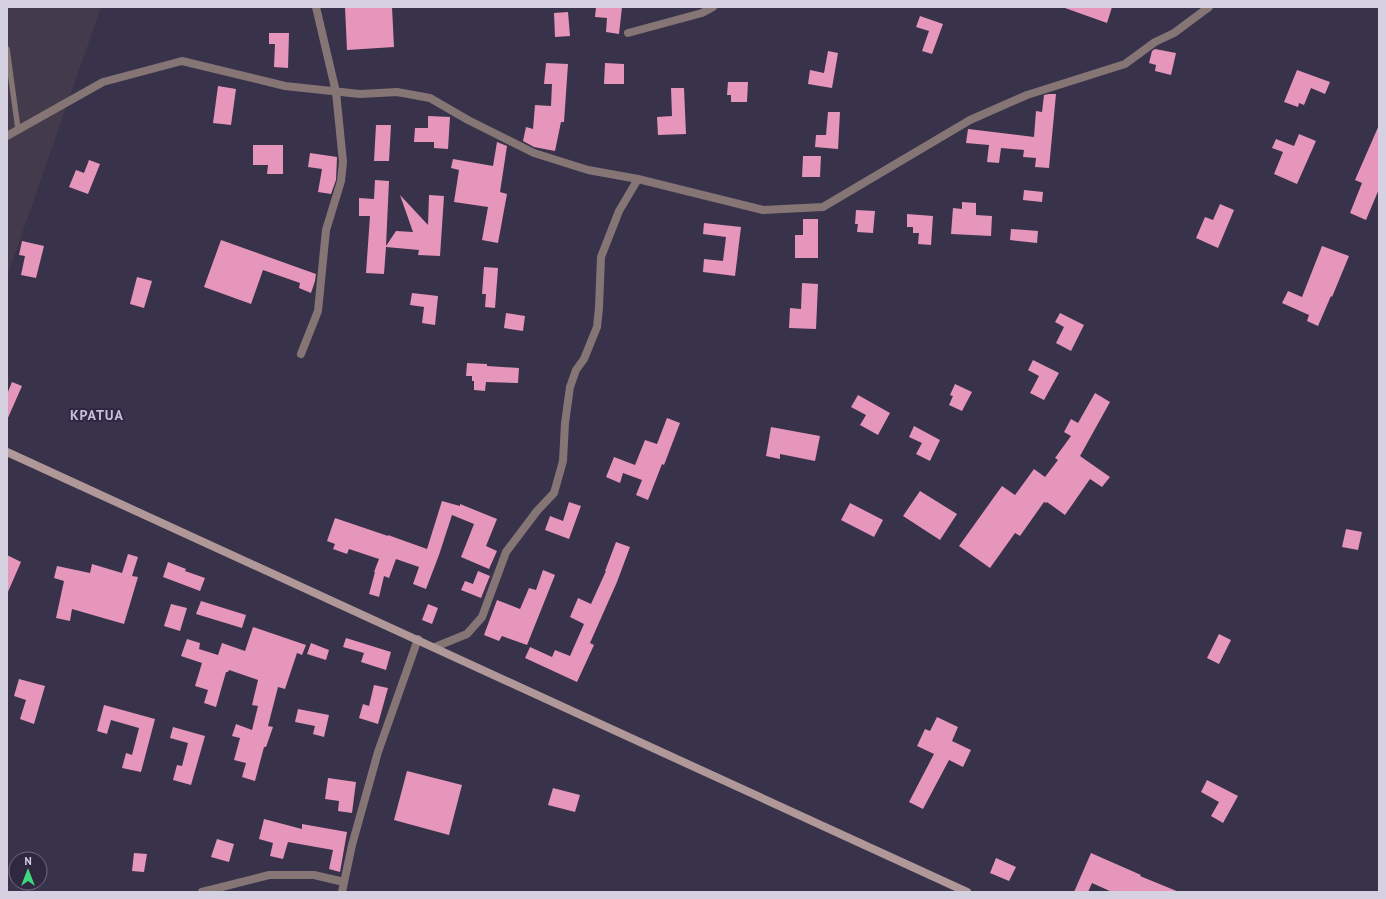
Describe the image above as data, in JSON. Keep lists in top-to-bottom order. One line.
{"districts":["KPATUA"],"north":"top"}
